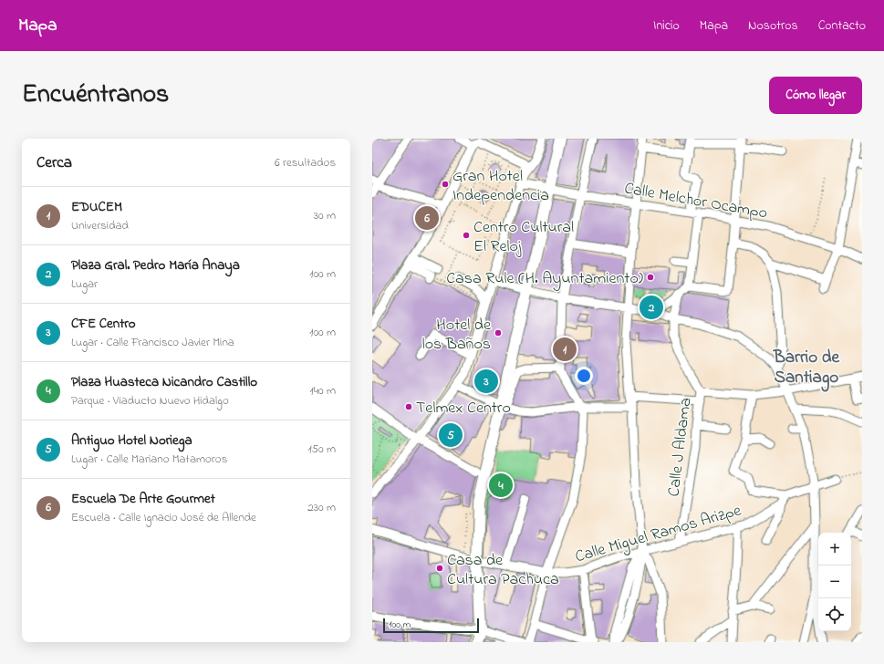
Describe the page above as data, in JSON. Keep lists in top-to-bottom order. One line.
{"streets":{"street":["Calle Melchor Ocampo","Calle J Aldama","Calle Miguel Ramos Arizpe"]},"crossings":[["Calle J Aldama","Calle Miguel Ramos Arizpe"]],"districts":["Barrio de Santiago"],"places":["Gran Hotel Independencia","Centro Cultural El Reloj","Casa Rule (H. Ayuntamiento)","Hotel de los Baños","Telmex Centro","Casa de Cultura Pachuca"],"scale_bar":"100 m","page":{"header":"Mapa","nav":["Inicio","Mapa","Nosotros","Contacto"],"title":"Encuéntranos","buttons":"Cómo llegar","heading":["Cerca","6 resultados"],"list":[{"mark":"1","name":"EDUCEM","note":"Universidad","value":"30 m"},{"mark":"2","name":"Plaza Gral. Pedro María Anaya","note":"Lugar","value":"100 m"},{"mark":"3","name":"CFE Centro","note":"Lugar · Calle Francisco Javier Mina","value":"100 m"},{"mark":"4","name":"Plaza Huasteca Nicandro Castillo","note":"Parque · Viaducto Nuevo Hidalgo","value":"140 m"},{"mark":"5","name":"Antiguo Hotel Noriega","note":"Lugar · Calle Mariano Matamoros","value":"150 m"},{"mark":"6","name":"Escuela De Arte Gourmet","note":"Escuela · Calle Ignacio José de Allende","value":"230 m"}],"pins":["6","2","1","3","5","4"],"map_buttons":["+","−"],"scale":"100 m"}}
